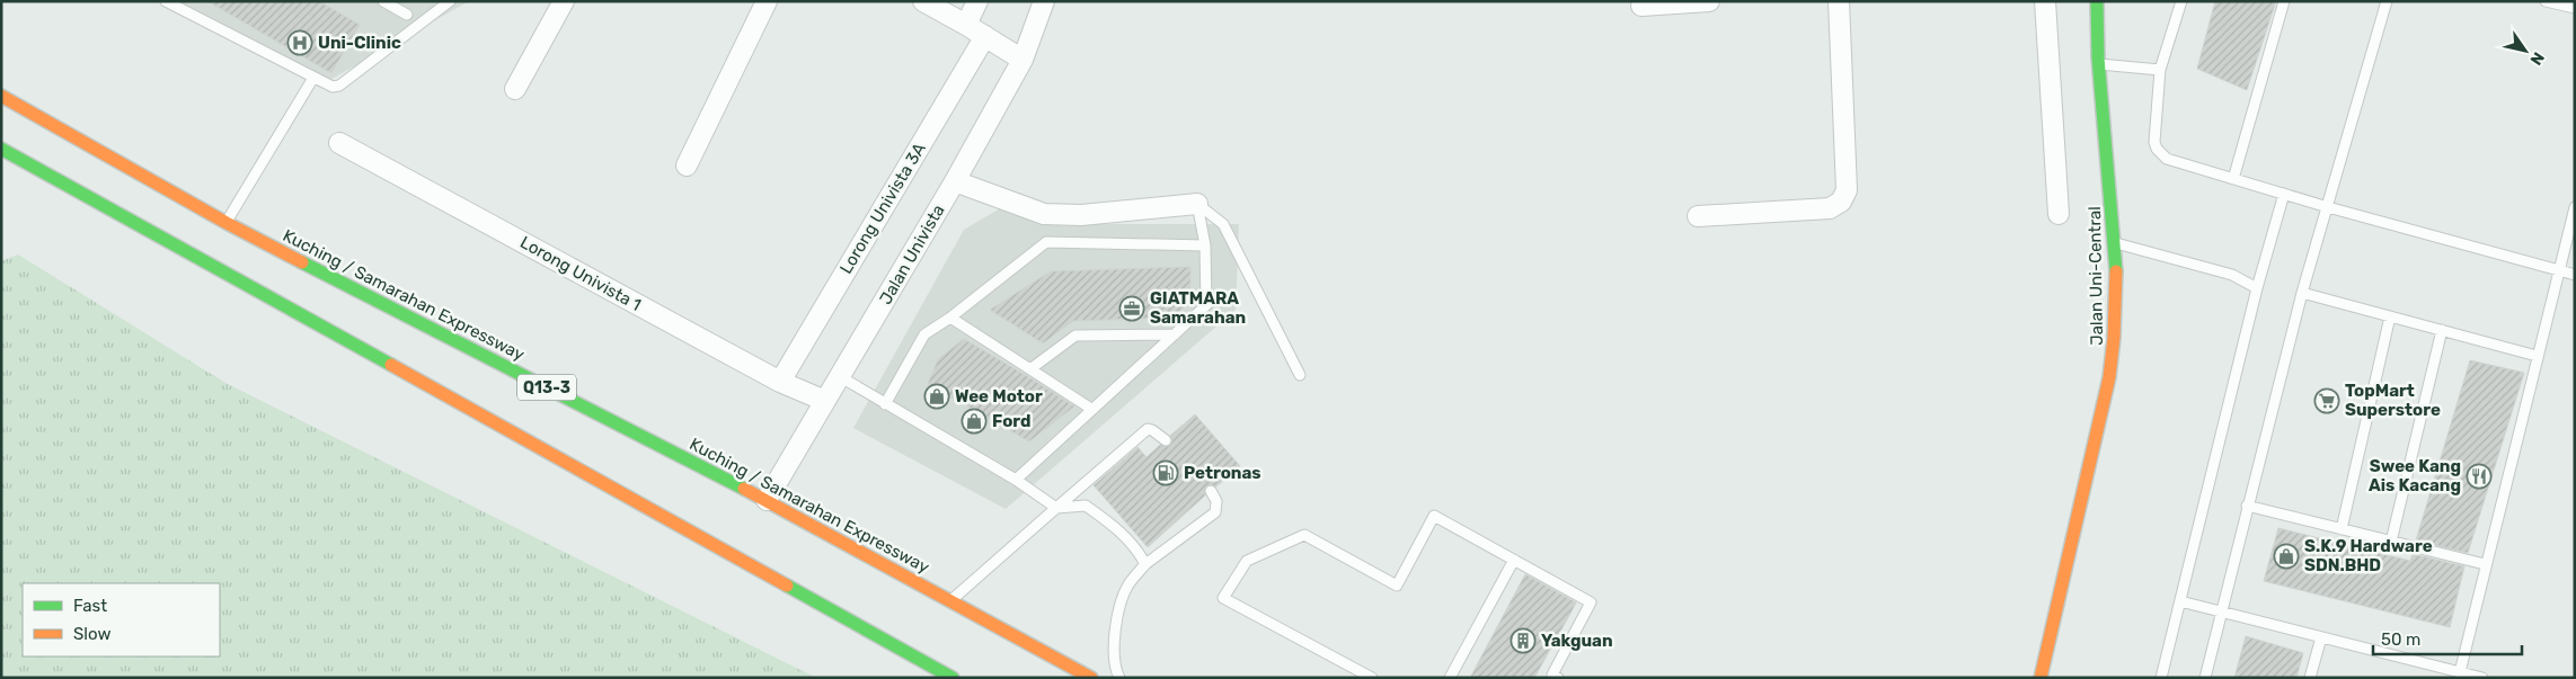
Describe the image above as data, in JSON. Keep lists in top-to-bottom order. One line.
{"streets":{"main road":["Jalan Uni-Central","Kuching / Samarahan Expressway","Q13-3"],"street":["Lorong Univista 3A","Jalan Univista","Lorong Univista 1"]},"crossings":[["Lorong Univista 3A","Lorong Univista 1"],["Jalan Univista","Lorong Univista 1"],["Jalan Univista","Kuching / Samarahan Expressway"]],"places":{"hospital":["Uni-Clinic"],"office":["GIATMARA Samarahan"],"shop":["Wee Motor","Ford","S.K.9 Hardware SDN.BHD"],"supermarket":["TopMart Superstore"],"fuel station":["Petronas"],"restaurant":["Swee Kang Ais Kacang"],"building":["Yakguan"]},"legend":["Fast","Slow"],"scale_bar":"50 m","north":"bottom right"}
